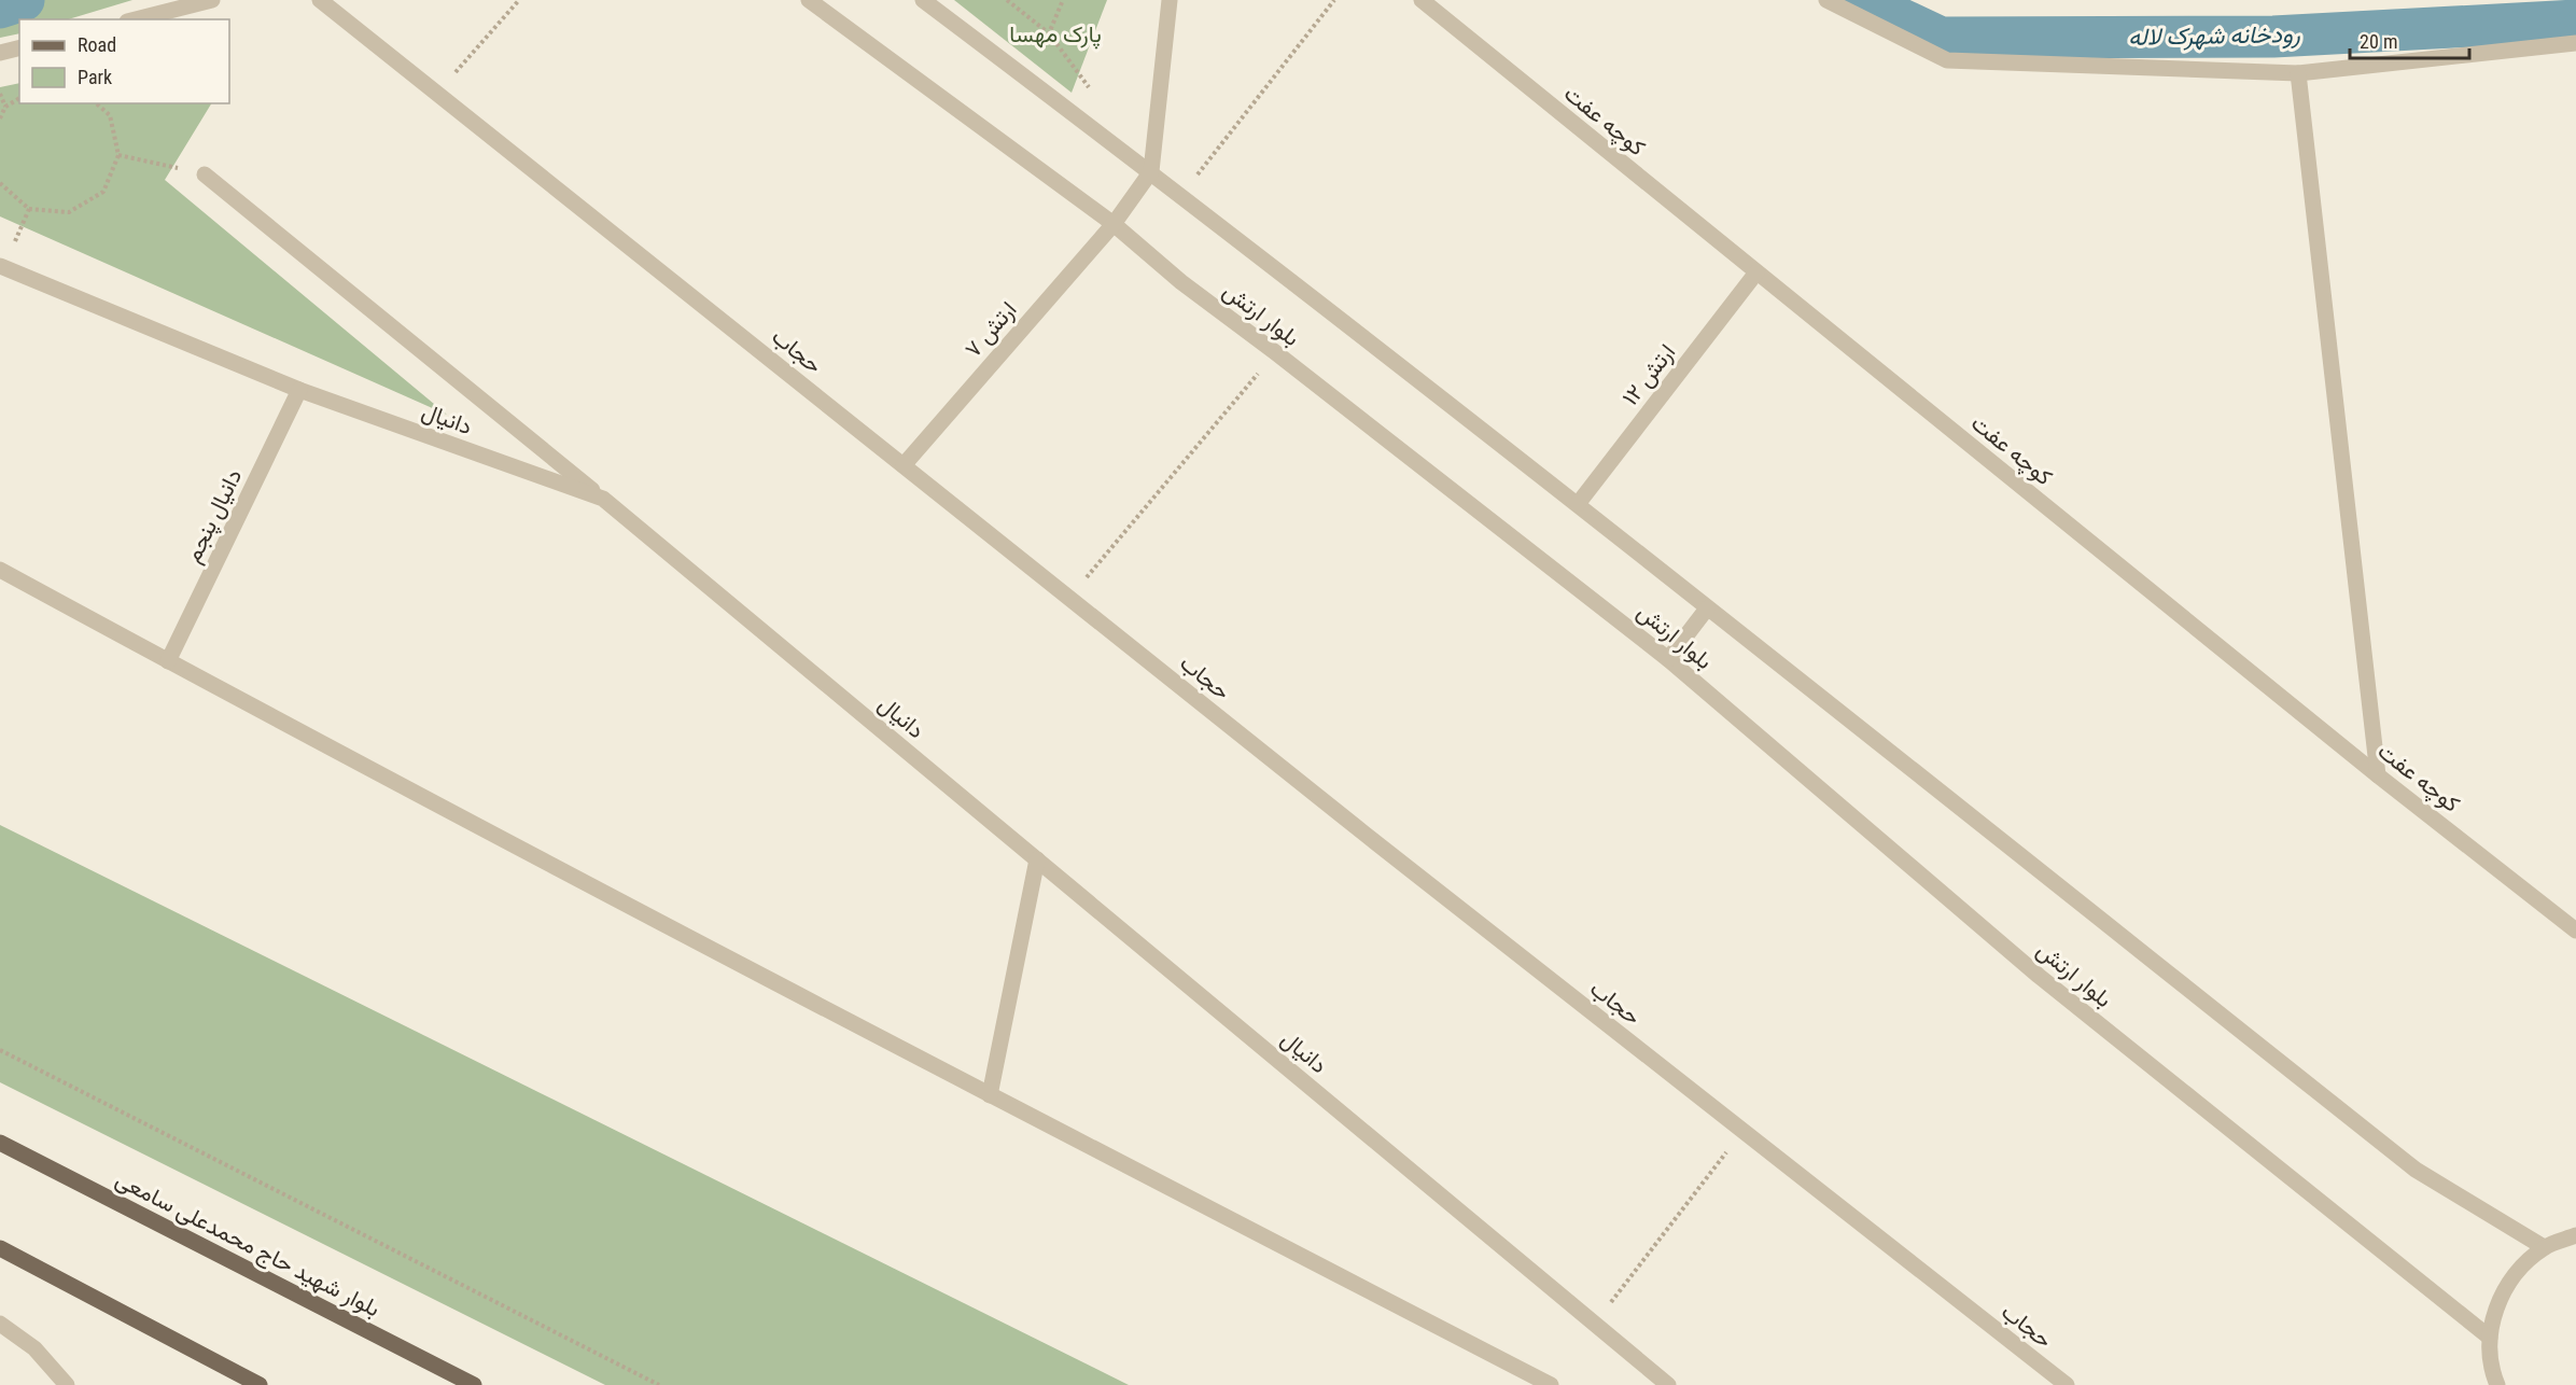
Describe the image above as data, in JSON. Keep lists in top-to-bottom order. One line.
{"streets":{"main road":["بلوار شهید حاج محمدعلی سامعی"],"street":["کوچه عفت","بلوار ارتش","ارتش ۷","حجاب","ارتش ۱۲","دانیال","دانیال پنجم"]},"crossings":[["کوچه عفت","ارتش ۱۲"],["بلوار ارتش","ارتش ۷"],["بلوار ارتش","ارتش ۱۲"],["ارتش ۷","حجاب"],["دانیال","دانیال پنجم"]],"water":["رودخانه شهرک لاله"],"parks":["پارک مهسا"],"legend":["Road","Park"],"scale_bar":"20 m"}
